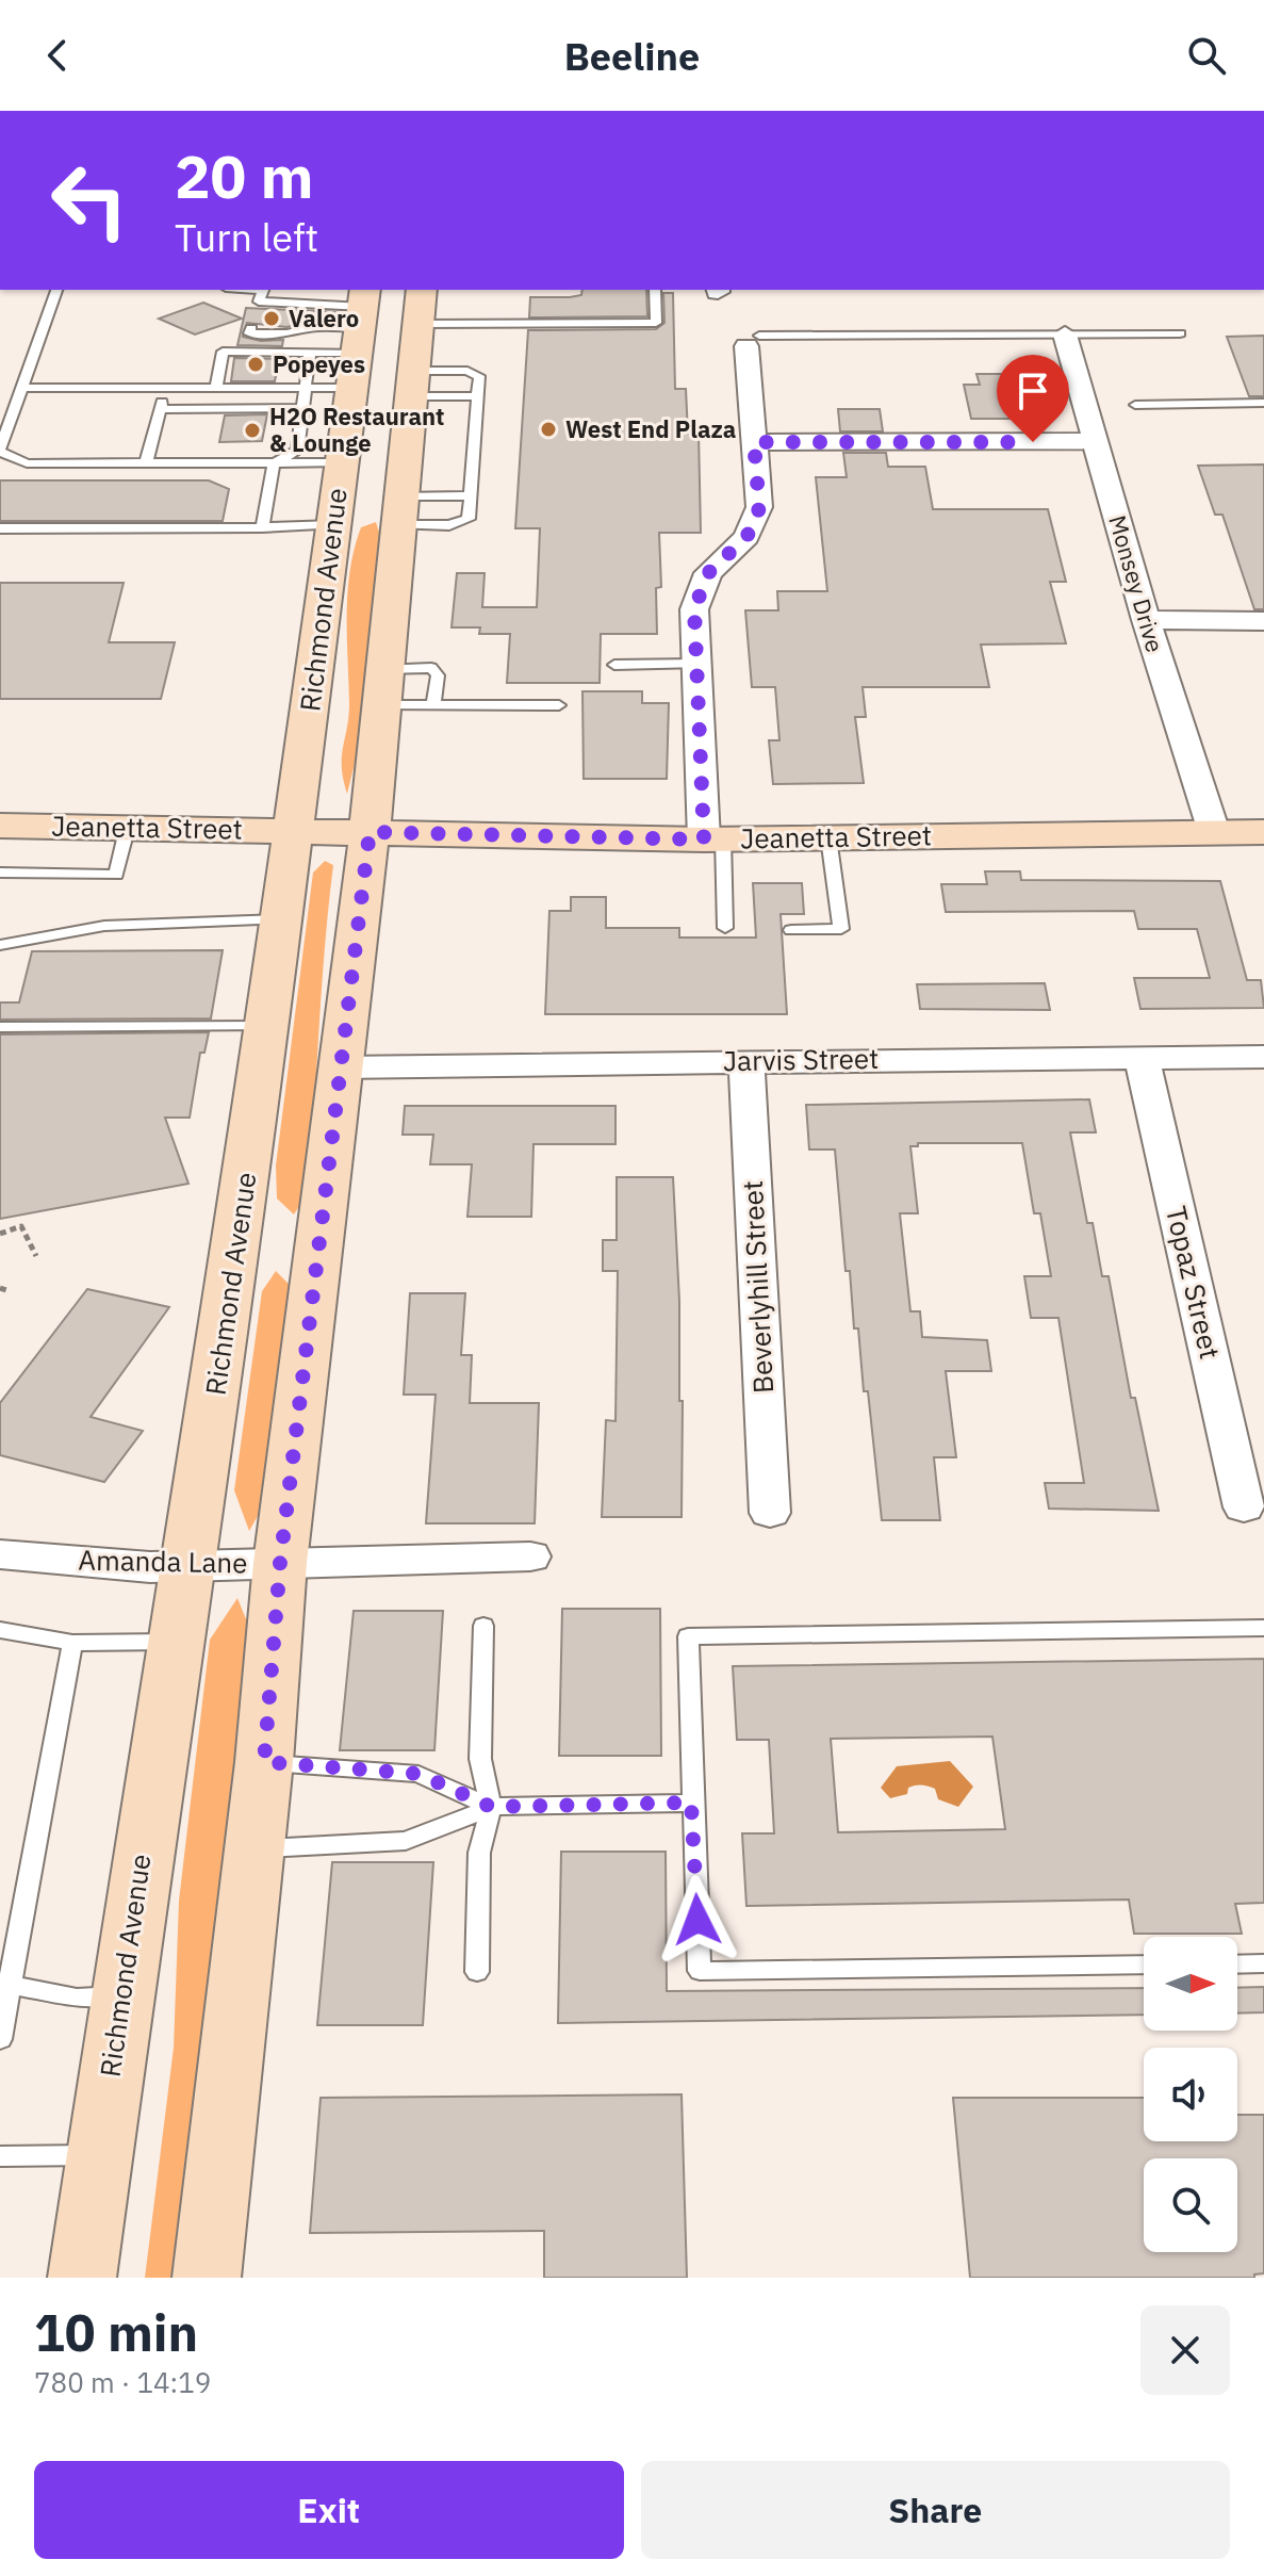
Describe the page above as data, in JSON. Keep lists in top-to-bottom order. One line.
{"streets":{"main road":["Richmond Avenue","Jeanetta Street"],"street":["Monsey Drive","Jarvis Street","Topaz Street","Beverlyhill Street","Amanda Lane"]},"crossings":[["Monsey Drive","Jeanetta Street"],["Richmond Avenue","Jeanetta Street"],["Richmond Avenue","Amanda Lane"],["Jarvis Street","Topaz Street"],["Jarvis Street","Beverlyhill Street"]],"places":["Valero","Popeyes","West End Plaza","H2O Restaurant & Lounge"],"north":"right","page":{"header":"Beeline","turn":["20 m","Turn left"],"heading":["10 min","780 m · 14:19"],"buttons":["Exit","Share"]}}
